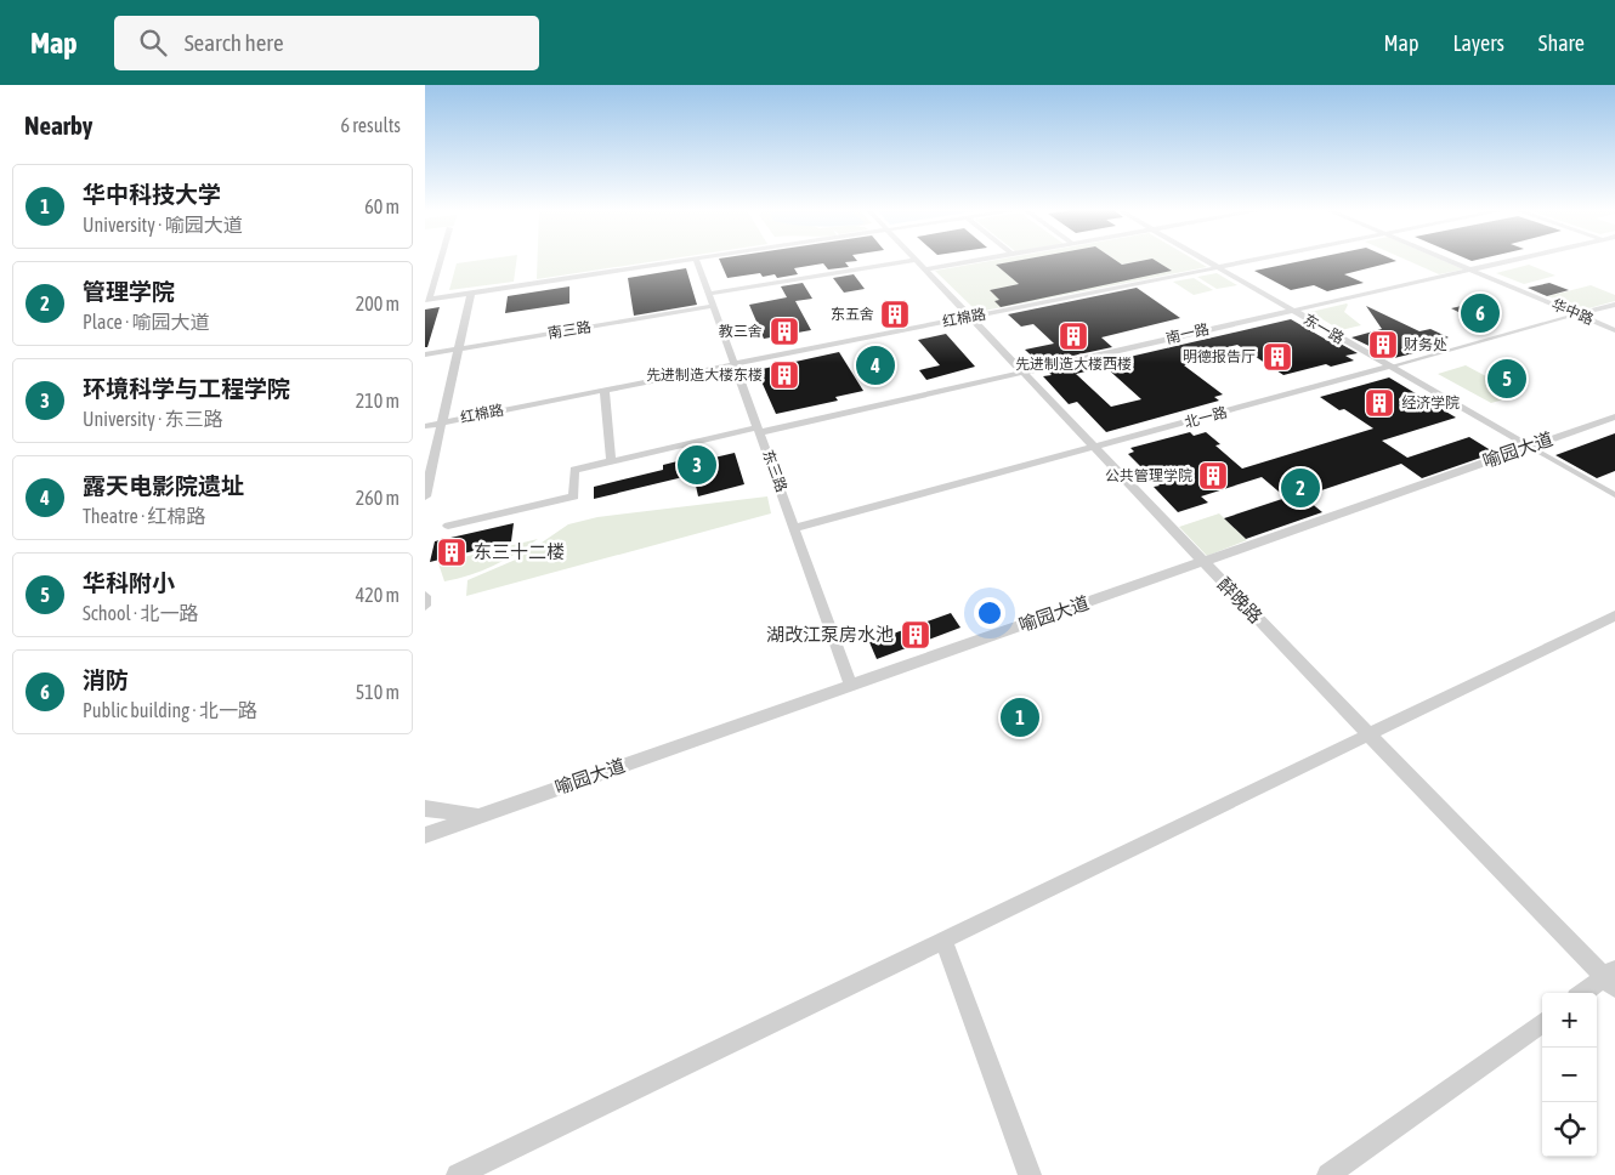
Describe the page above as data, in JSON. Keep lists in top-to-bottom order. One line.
{"streets":{"street":["华中路","红棉路","东一路","南三路","南一路","北一路","喻园大道","东三路","醉晚路"]},"crossings":[["华中路","南一路"],["华中路","北一路"],["红棉路","东一路"],["红棉路","东三路"],["红棉路","醉晚路"],["东一路","南一路"],["东一路","北一路"],["东一路","喻园大道"],["南三路","东三路"],["南一路","东三路"],["南一路","醉晚路"],["北一路","东三路"],["北一路","醉晚路"],["喻园大道","东三路"],["喻园大道","醉晚路"]],"places":{"building":["东五舍","教三舍","先进制造大楼西楼","财务处","明德报告厅","先进制造大楼东楼","经济学院","公共管理学院","东三十二楼","湖改江泵房水池"]},"page":{"header":"Map","search":"Search here","nav":["Map","Layers","Share"],"heading":["Nearby","6 results"],"list":[{"mark":"1","name":"华中科技大学","note":"University · 喻园大道","value":"60 m"},{"mark":"2","name":"管理学院","note":"Place · 喻园大道","value":"200 m"},{"mark":"3","name":"环境科学与工程学院","note":"University · 东三路","value":"210 m"},{"mark":"4","name":"露天电影院遗址","note":"Theatre · 红棉路","value":"260 m"},{"mark":"5","name":"华科附小","note":"School · 北一路","value":"420 m"},{"mark":"6","name":"消防","note":"Public building · 北一路","value":"510 m"}],"pins":["6","4","5","3","2","1"],"map_buttons":["+","−"]}}
